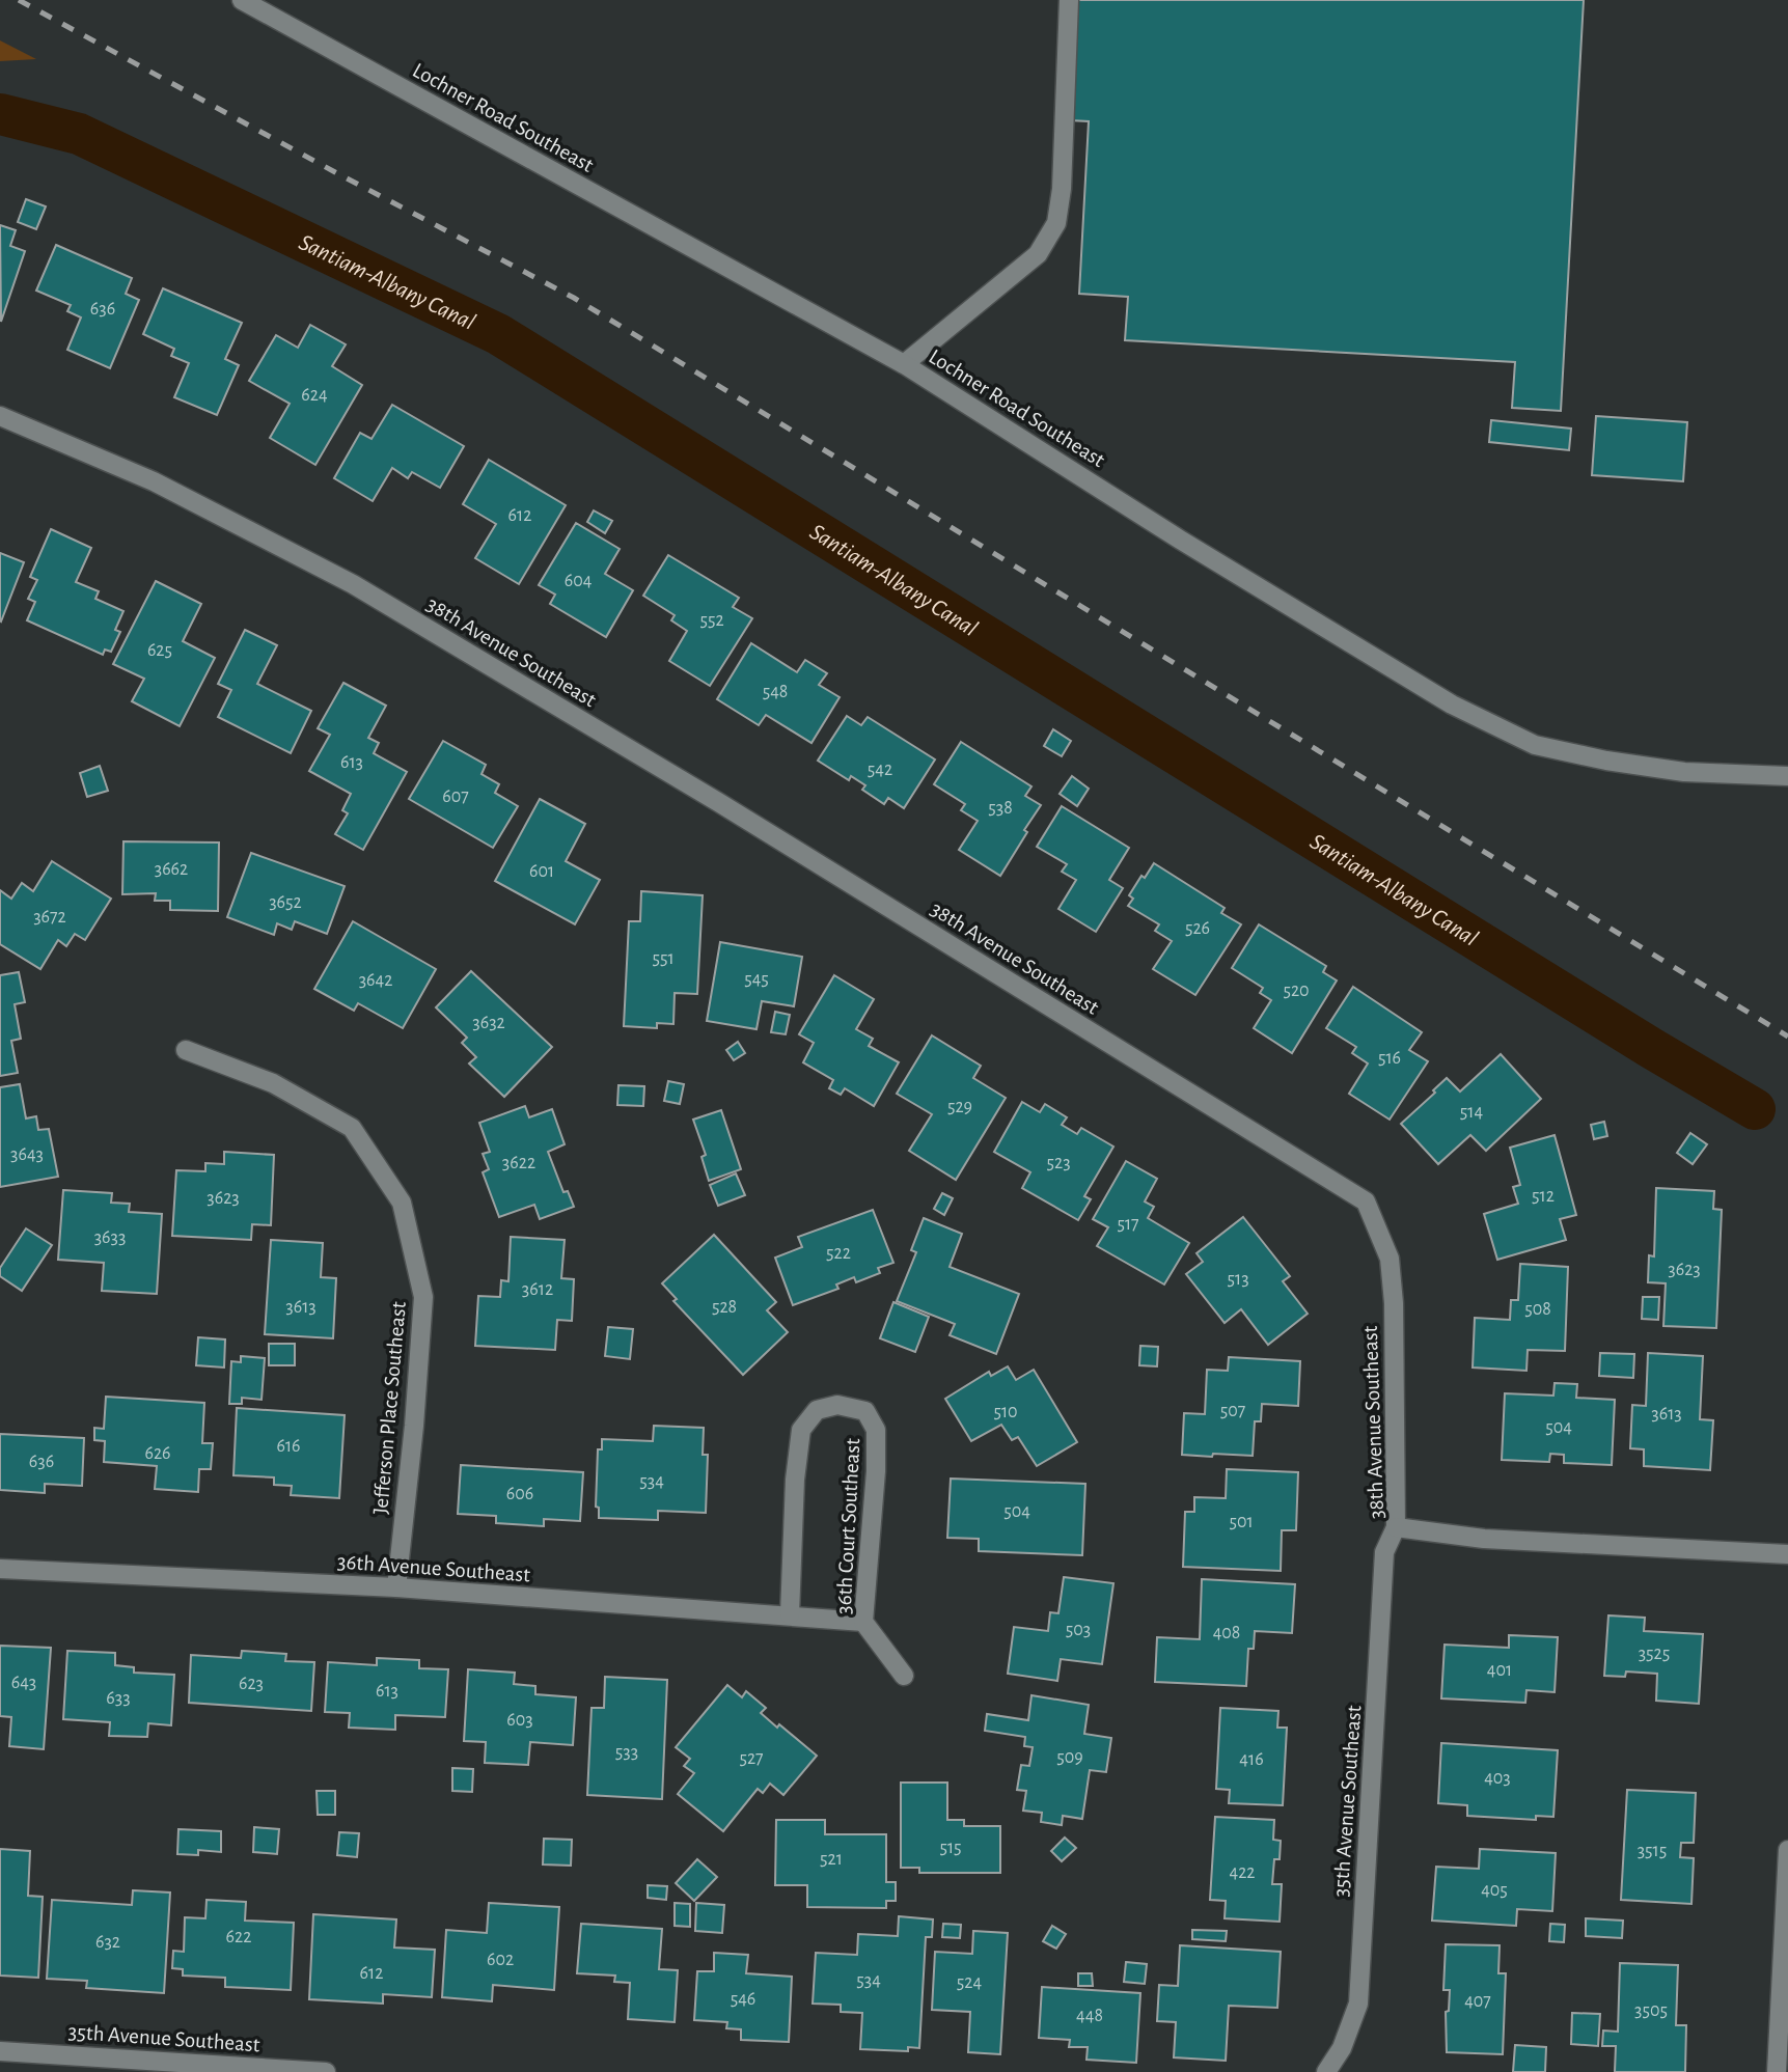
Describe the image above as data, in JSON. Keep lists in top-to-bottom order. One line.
{"streets":{"street":["Lochner Road Southeast","38th Avenue Southeast","Jefferson Place Southeast","36th Court Southeast","36th Avenue Southeast","35th Avenue Southeast"]},"crossings":[["38th Avenue Southeast","35th Avenue Southeast"],["Jefferson Place Southeast","36th Avenue Southeast"],["36th Court Southeast","36th Avenue Southeast"]],"water":["Santiam-Albany Canal"],"house_numbers":["636","624","612","604","552","625","548","613","542","607","538","3662","601","3652","3672","526","551","545","3642","520","3632","516","529","514","3643","3622","523","512","3623","517","3633","522","3623","513","3612","3613","528","508","507","510","3613","504","616","626","636","534","606","504","501","503","408","3525","401","643","623","613","633","603","533","509","527","416","403","515","3515","521","422","405","622","632","602","612","534","524","546","407","3505","448"]}
